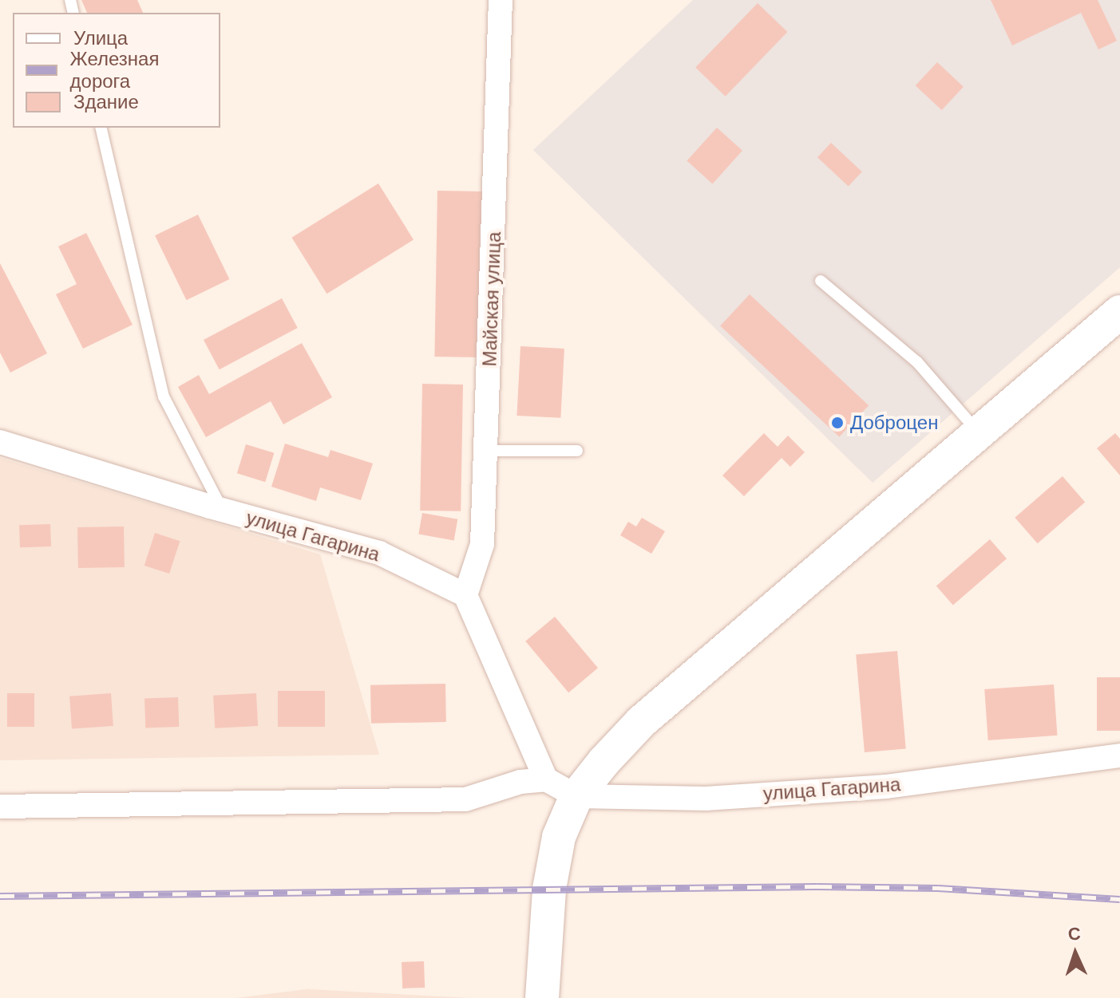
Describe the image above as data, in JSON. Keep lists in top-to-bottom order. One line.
{"streets":{"street":["Майская улица","улица Гагарина"]},"crossings":[["Майская улица","улица Гагарина"]],"places":["Доброцен"],"legend":["Улица","Железная дорога","Здание"],"north":"top"}
